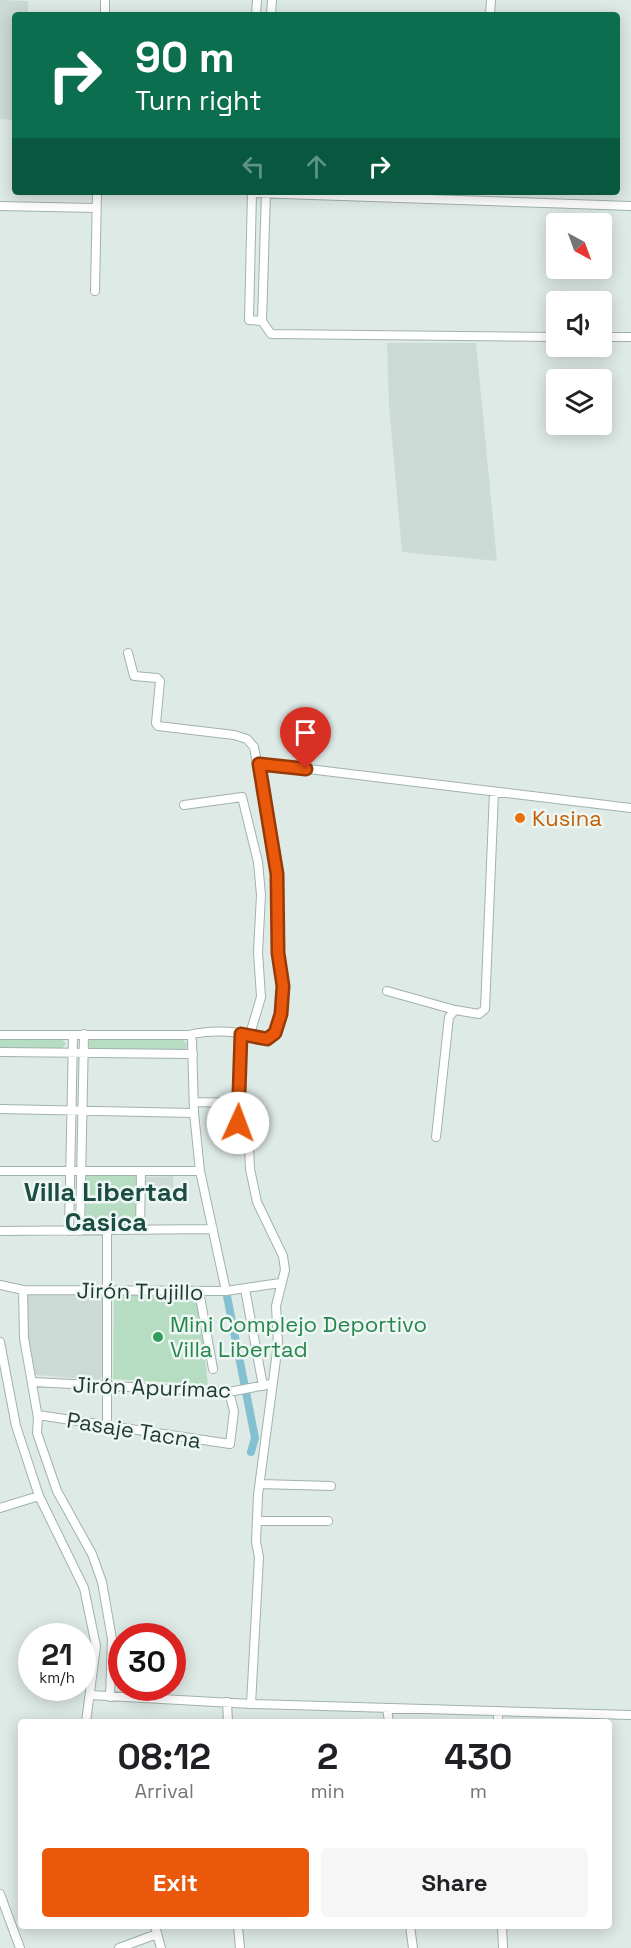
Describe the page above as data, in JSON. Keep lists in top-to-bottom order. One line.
{"streets":{"street":["Jirón Trujillo","Jirón Apurímac","Pasaje Tacna"]},"crossings":[["Jirón Apurímac","Pasaje Tacna"]],"districts":["Villa Libertad Casica"],"places":["Kusina","Mini Complejo Deportivo Villa Libertad"],"north":"bottom right","page":{"turn":["90 m","Turn right"],"speed":"21 km/h","limit":"30","eta":["08:12","Arrival","2","min","430","m"],"buttons":["Exit","Share"]}}
